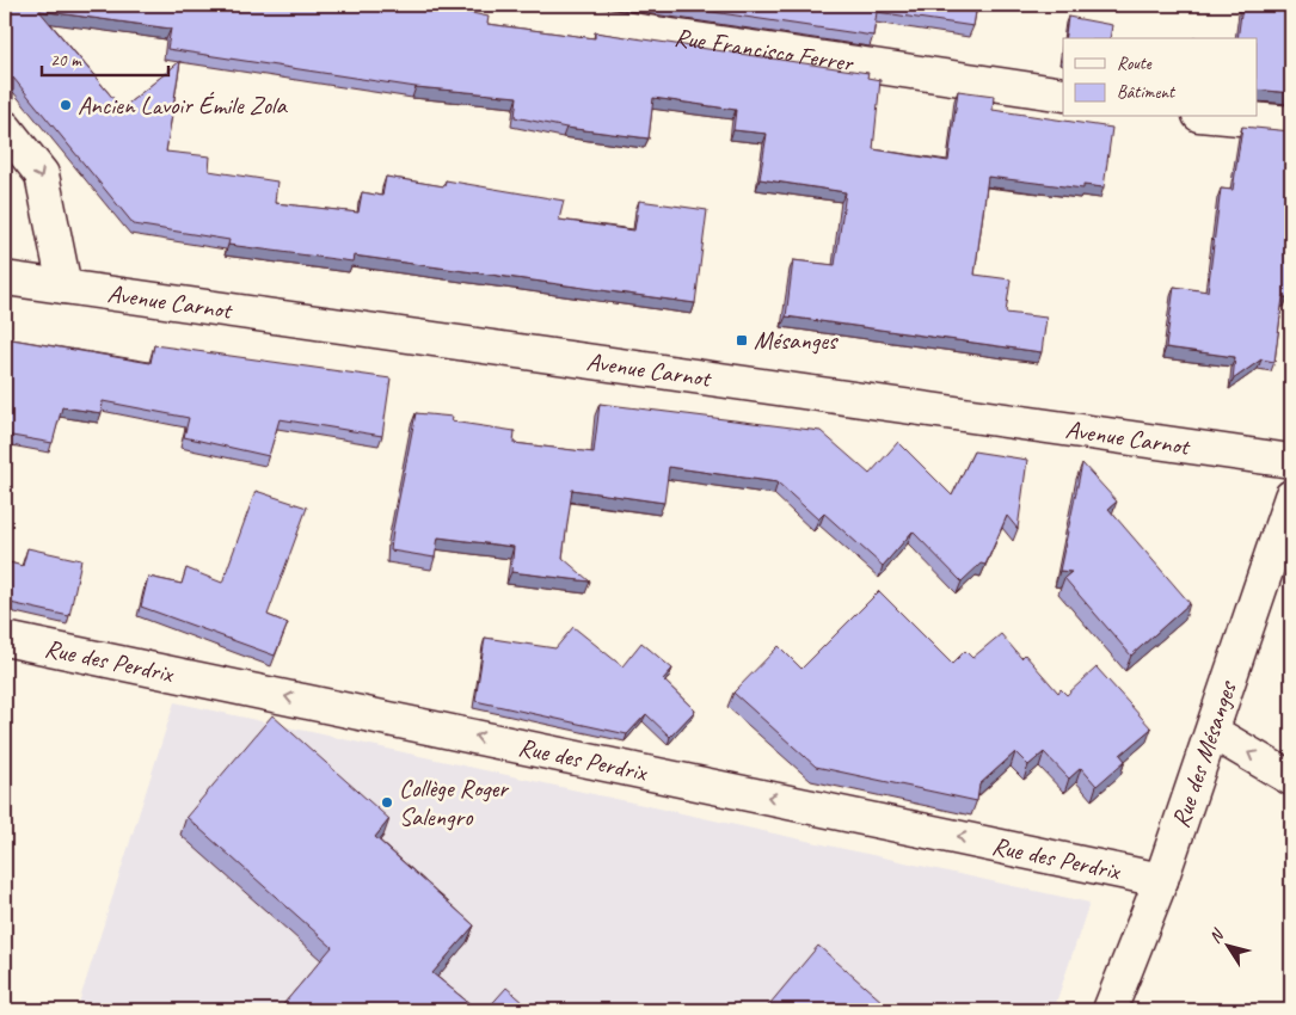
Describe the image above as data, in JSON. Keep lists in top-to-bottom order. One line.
{"streets":{"street":["Rue Francisco Ferrer","Avenue Carnot","Rue des Perdrix","Rue des Mésanges"]},"crossings":[["Rue des Perdrix","Rue des Mésanges"]],"one_way":["Rue des Perdrix"],"places":{"other":["Ancien Lavoir Émile Zola","Collège Roger Salengro"],"transit":["Mésanges"]},"legend":["Route","Bâtiment"],"scale_bar":"20 m","north":"top left"}
